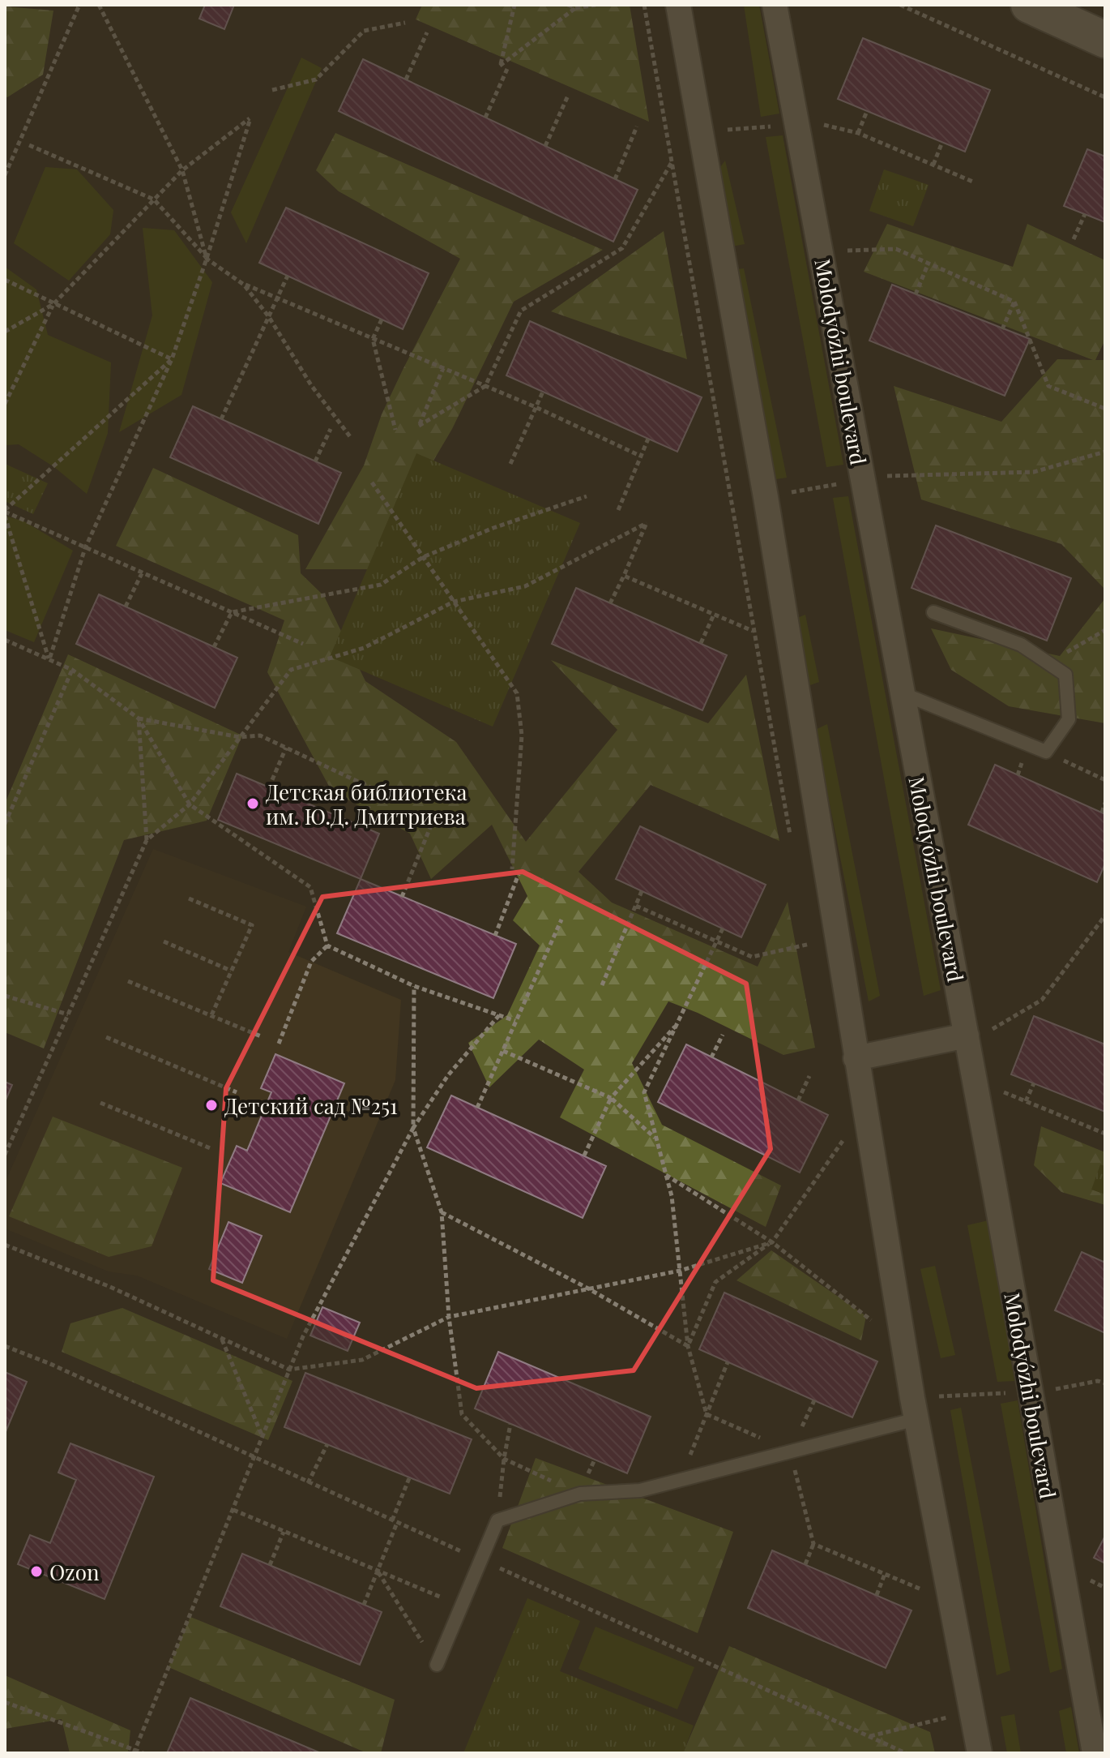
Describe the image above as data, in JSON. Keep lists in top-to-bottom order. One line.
{"streets":{"street":["Molodyózhi boulevard"]},"places":["Детская библиотека им. Ю.Д. Дмитриева","Детский сад №251","Ozon"]}
